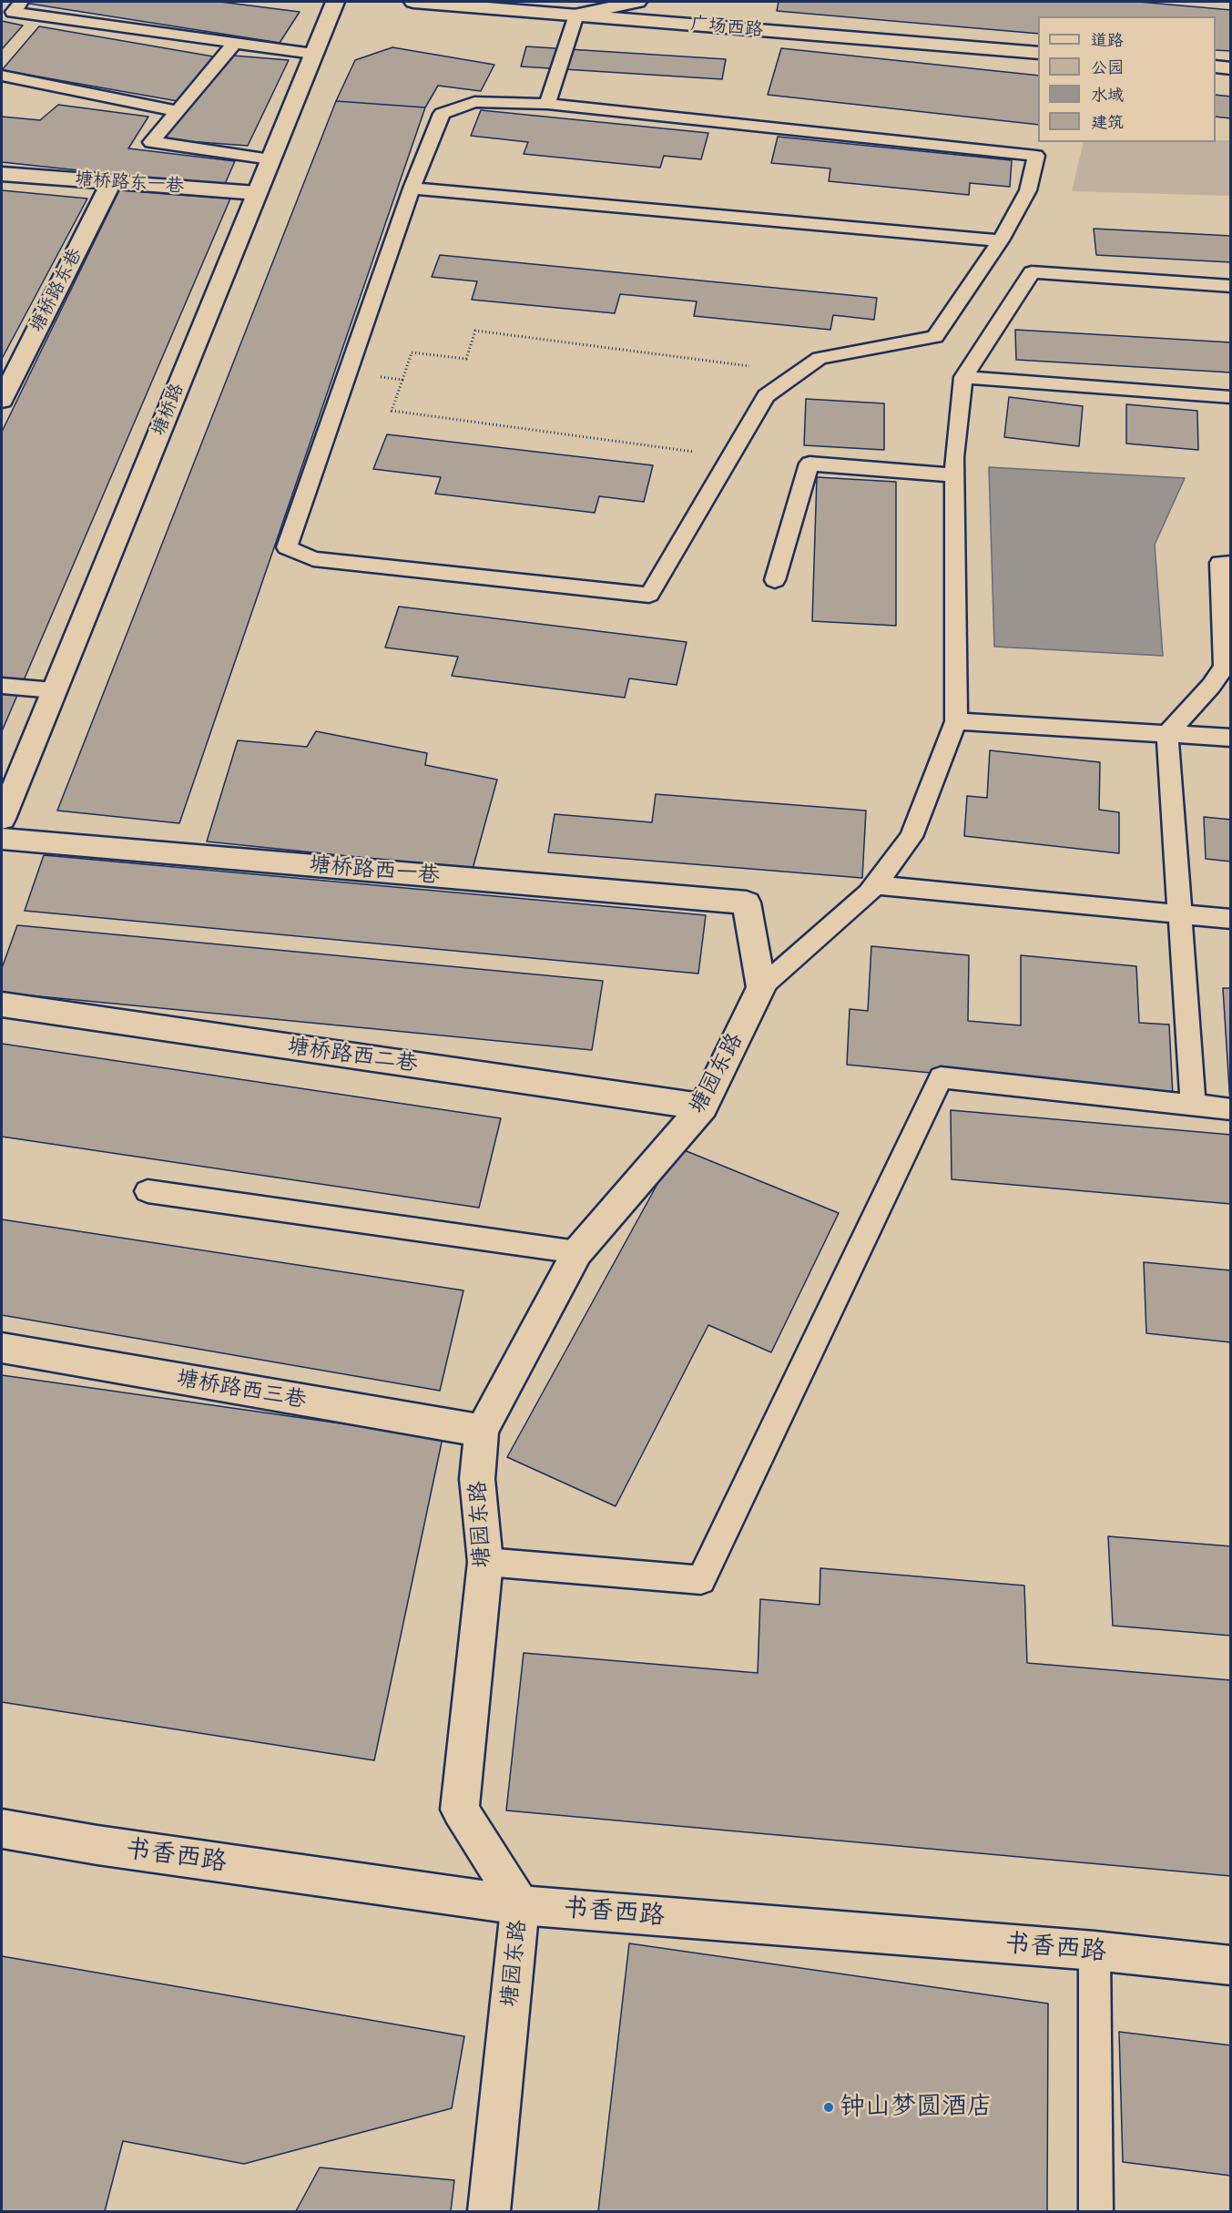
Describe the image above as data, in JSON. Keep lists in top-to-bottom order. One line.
{"streets":{"street":["广场西路","塘桥路东一巷","塘桥路东巷","塘桥路","塘桥路西一巷","塘桥路西二巷","塘园东路","塘桥路西三巷","书香西路"]},"crossings":[["塘桥路东一巷","塘桥路东巷"],["塘桥路东一巷","塘桥路"],["塘桥路西一巷","塘园东路"],["塘桥路西二巷","塘园东路"],["塘园东路","塘桥路西三巷"],["塘园东路","书香西路"]],"places":["钟山梦圆酒店"],"legend":["道路","公园","水域","建筑"]}
